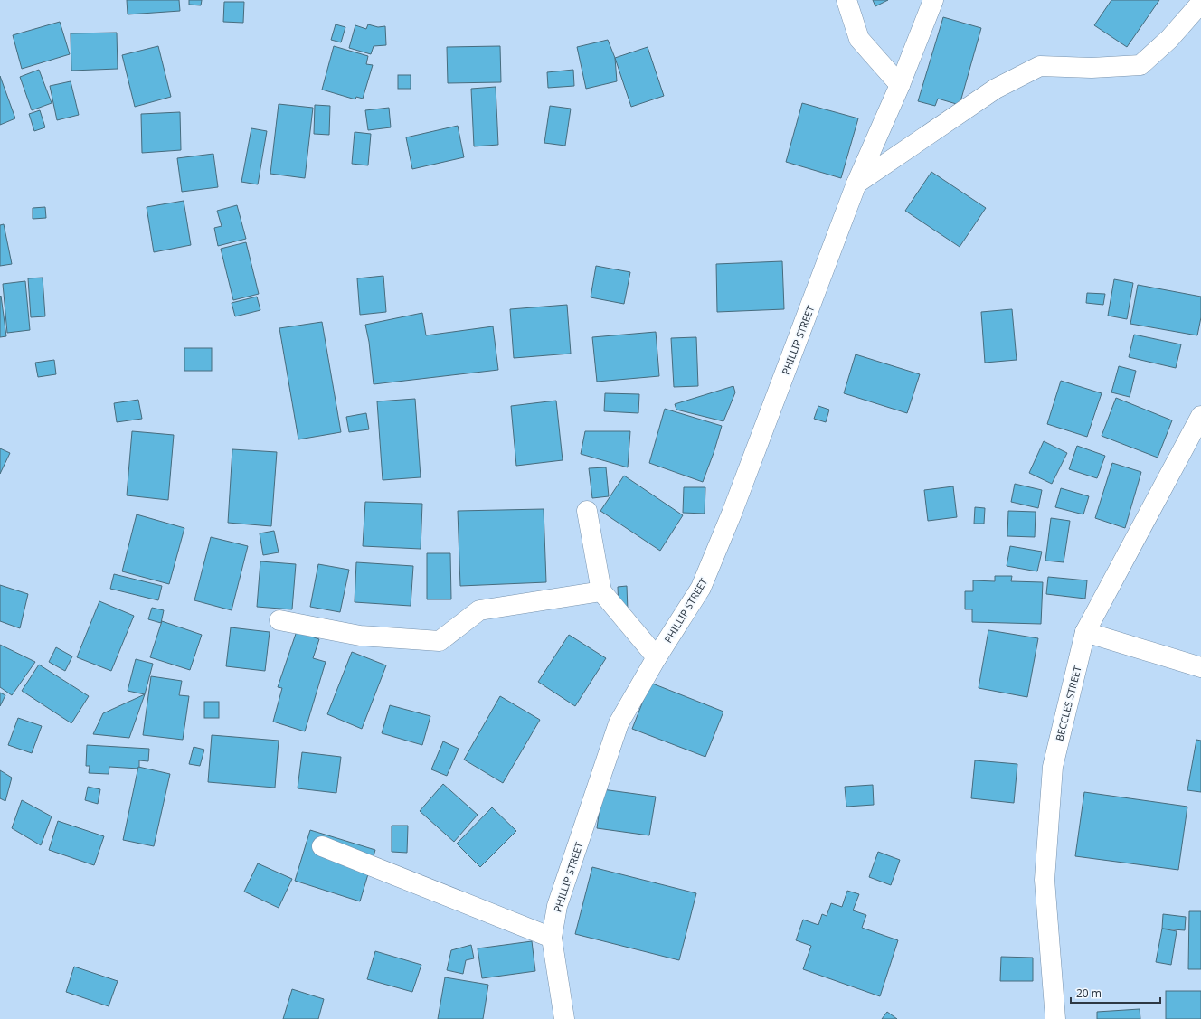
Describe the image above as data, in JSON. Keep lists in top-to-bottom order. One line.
{"streets":{"street":["PHILLIP STREET","BECCLES STREET"]},"scale_bar":"20 m"}
